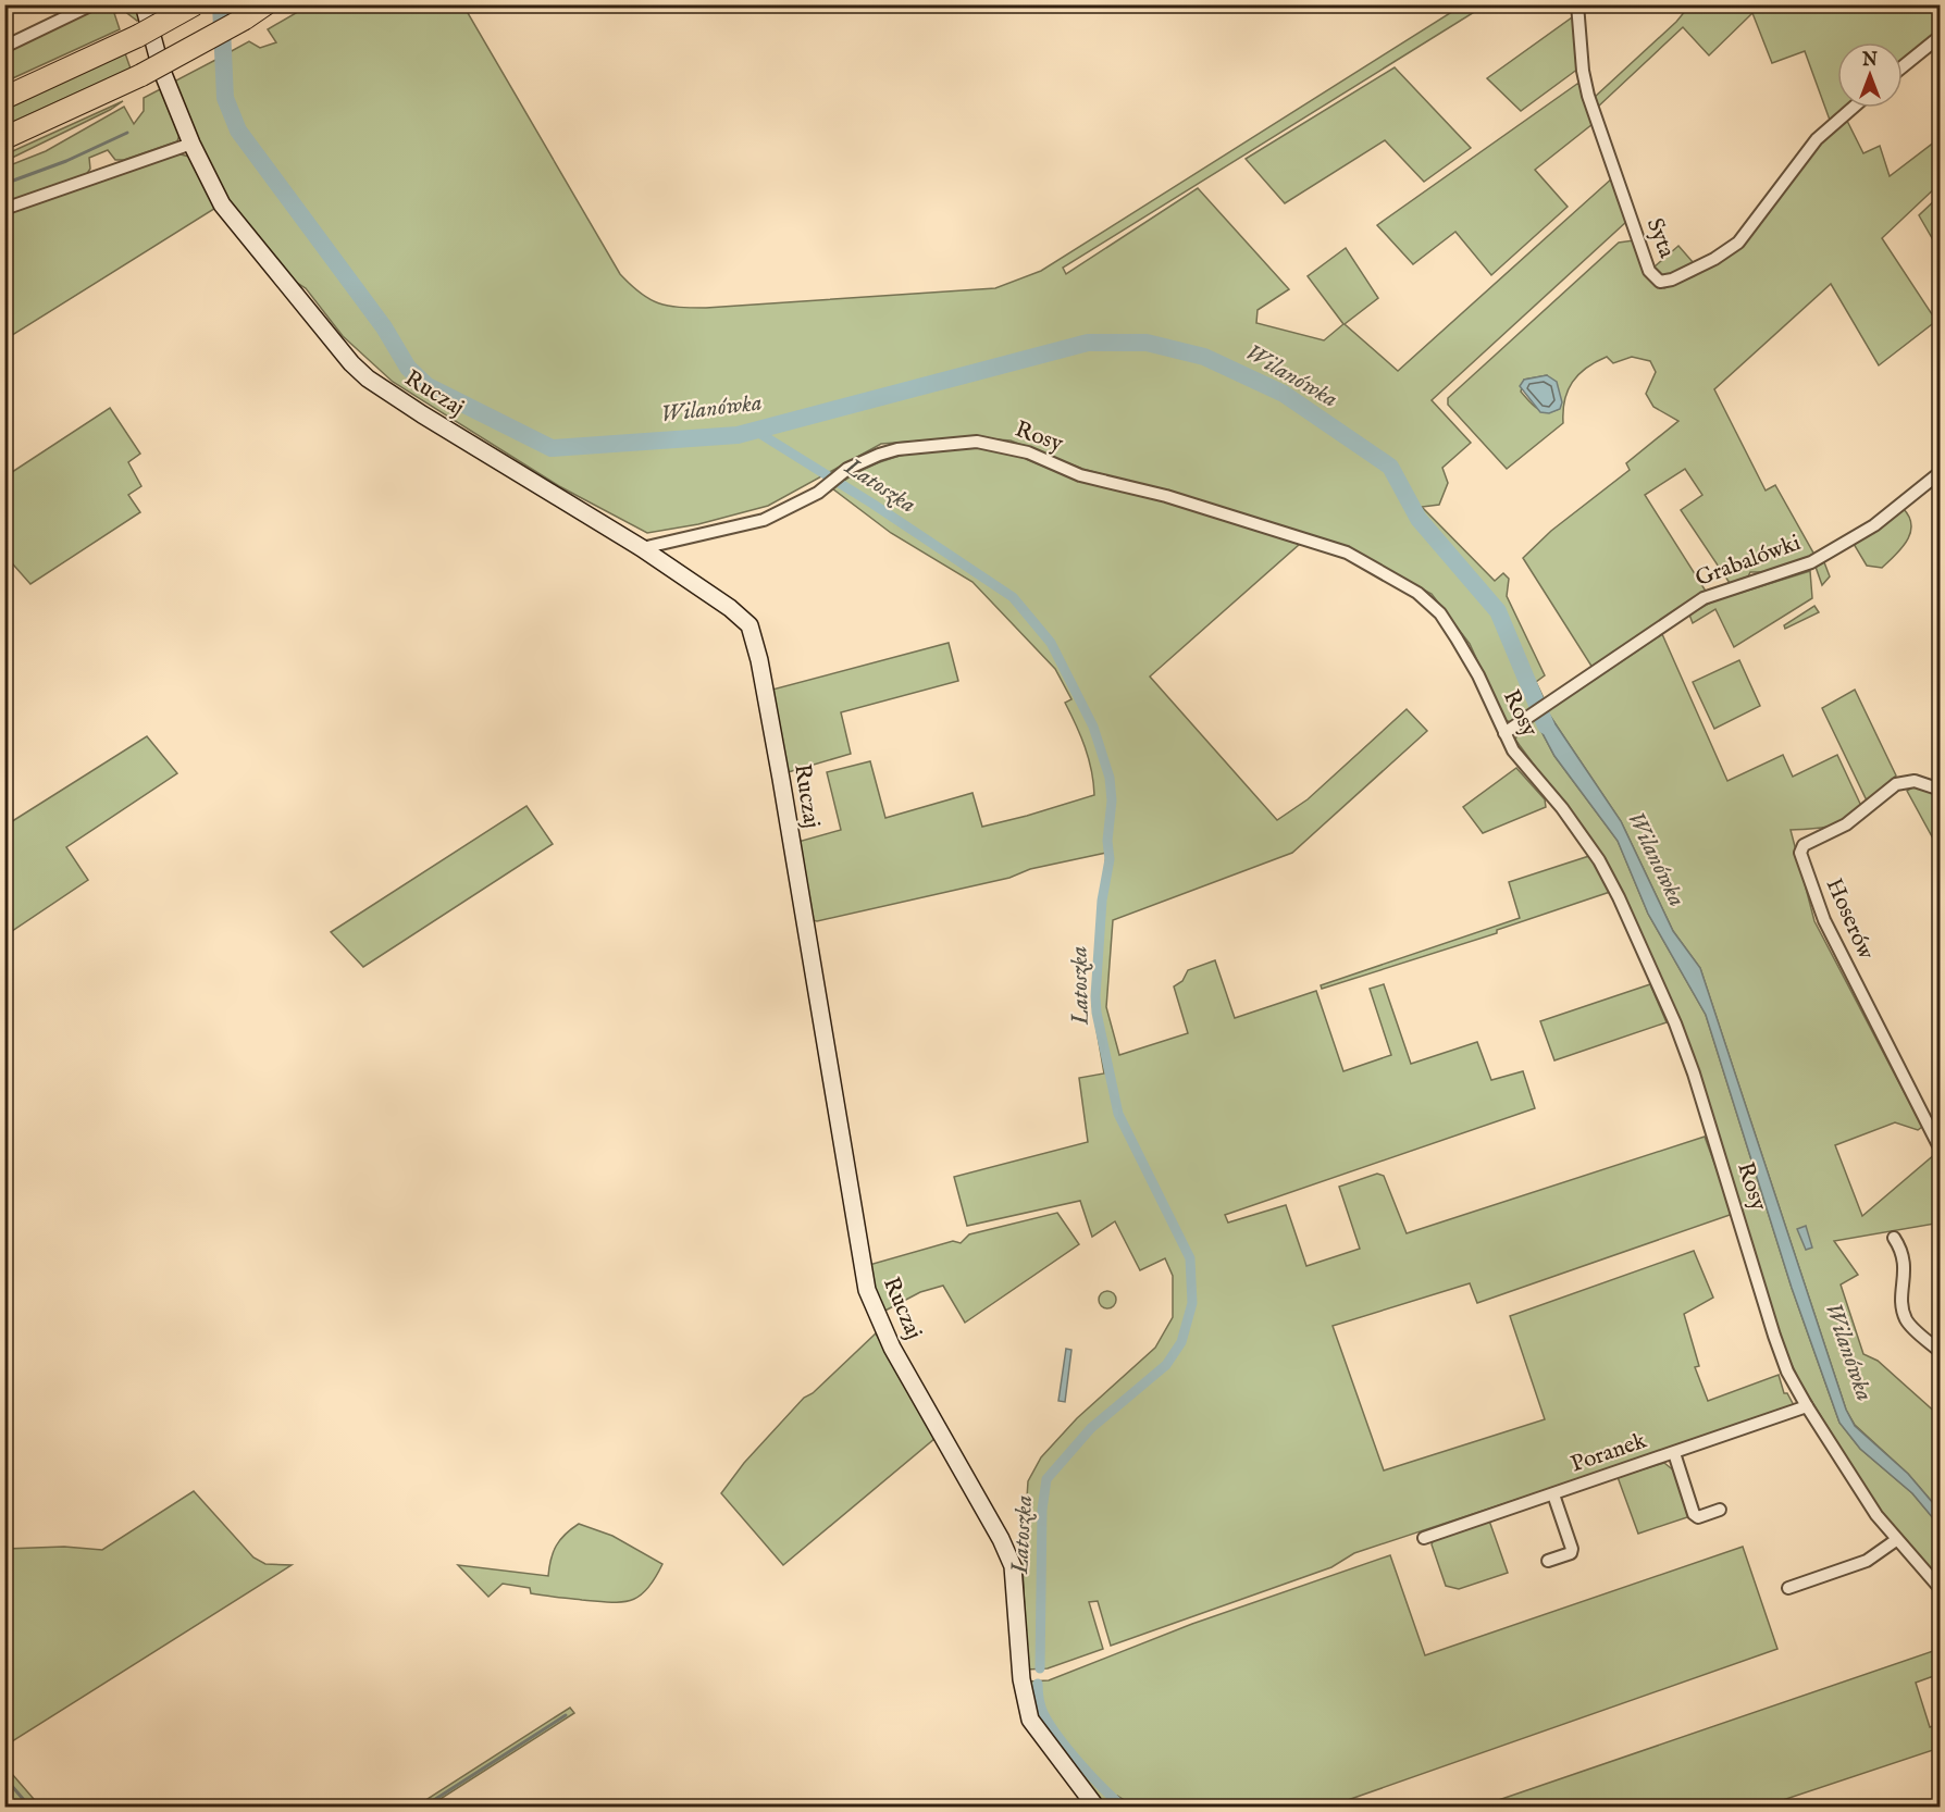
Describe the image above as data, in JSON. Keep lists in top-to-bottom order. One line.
{"streets":{"street":["Syta","Ruczaj","Rosy","Grabalówki","Hoserów","Poranek"]},"crossings":[["Ruczaj","Rosy"],["Rosy","Grabalówki"],["Rosy","Poranek"]],"water":["Wilanówka","Latoszka"],"north":"top"}
